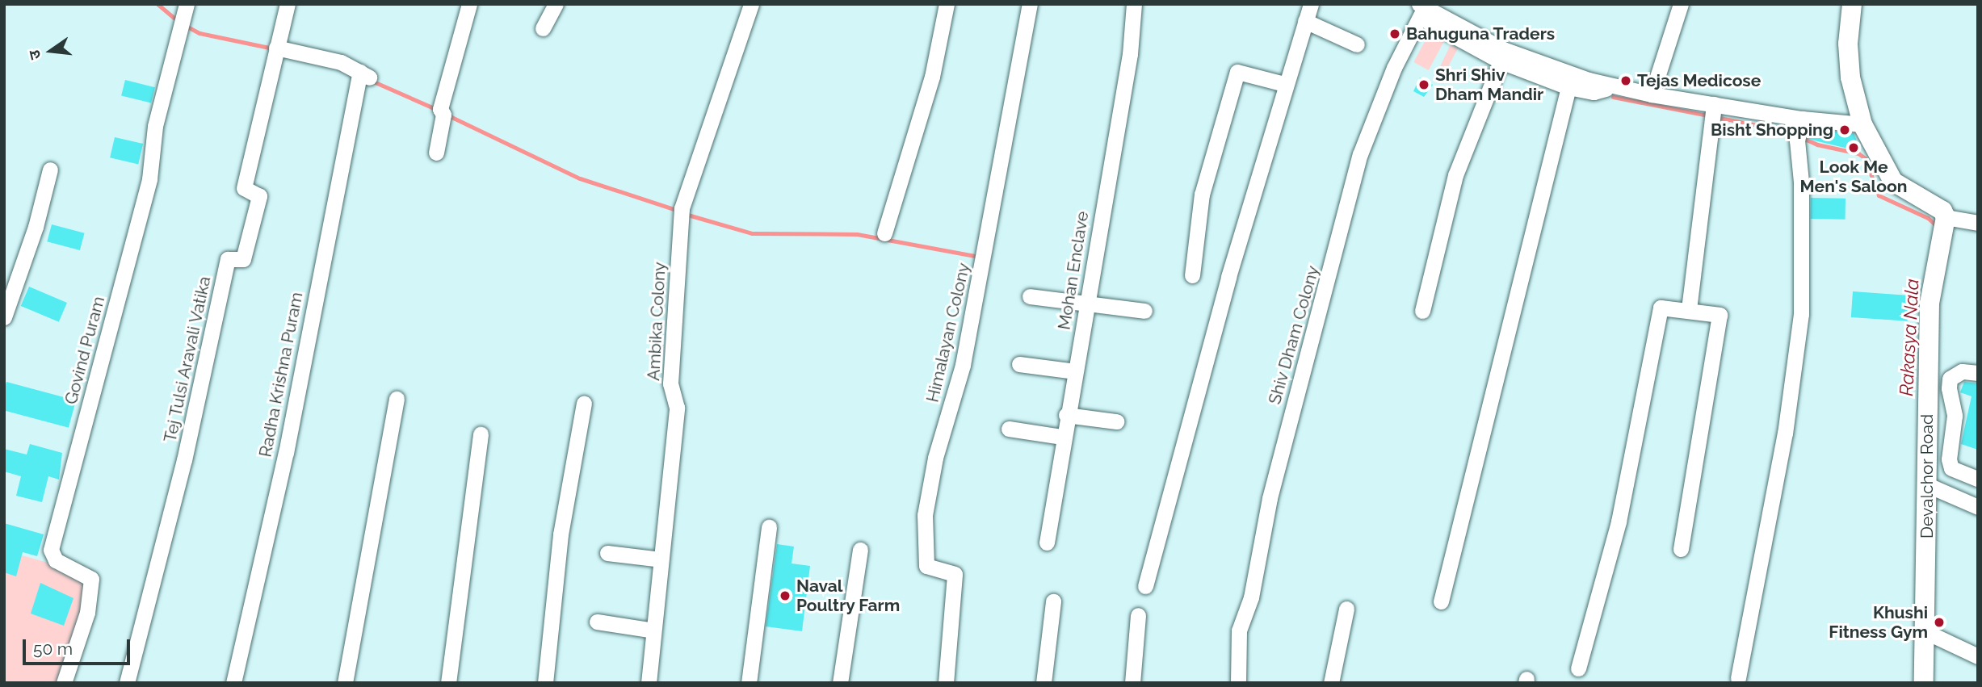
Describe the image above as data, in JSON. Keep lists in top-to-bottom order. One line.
{"streets":{"main road":["Devalchor Road"],"street":["Mohan Enclave","Ambika Colony","Himalayan Colony","Shiv Dham Colony","Govind Puram","Tej Tulsi Aravali Vatika","Radha Krishna Puram"]},"crossings":[["Tej Tulsi Aravali Vatika","Radha Krishna Puram"]],"water":["Rakasya Nala"],"places":["Bahuguna Traders","Tejas Medicose","Shri Shiv Dham Mandir","Bisht Shopping","Look Me Men's Saloon","Naval Poultry Farm","Khushi Fitness Gym"],"scale_bar":"50 m","north":"left"}
